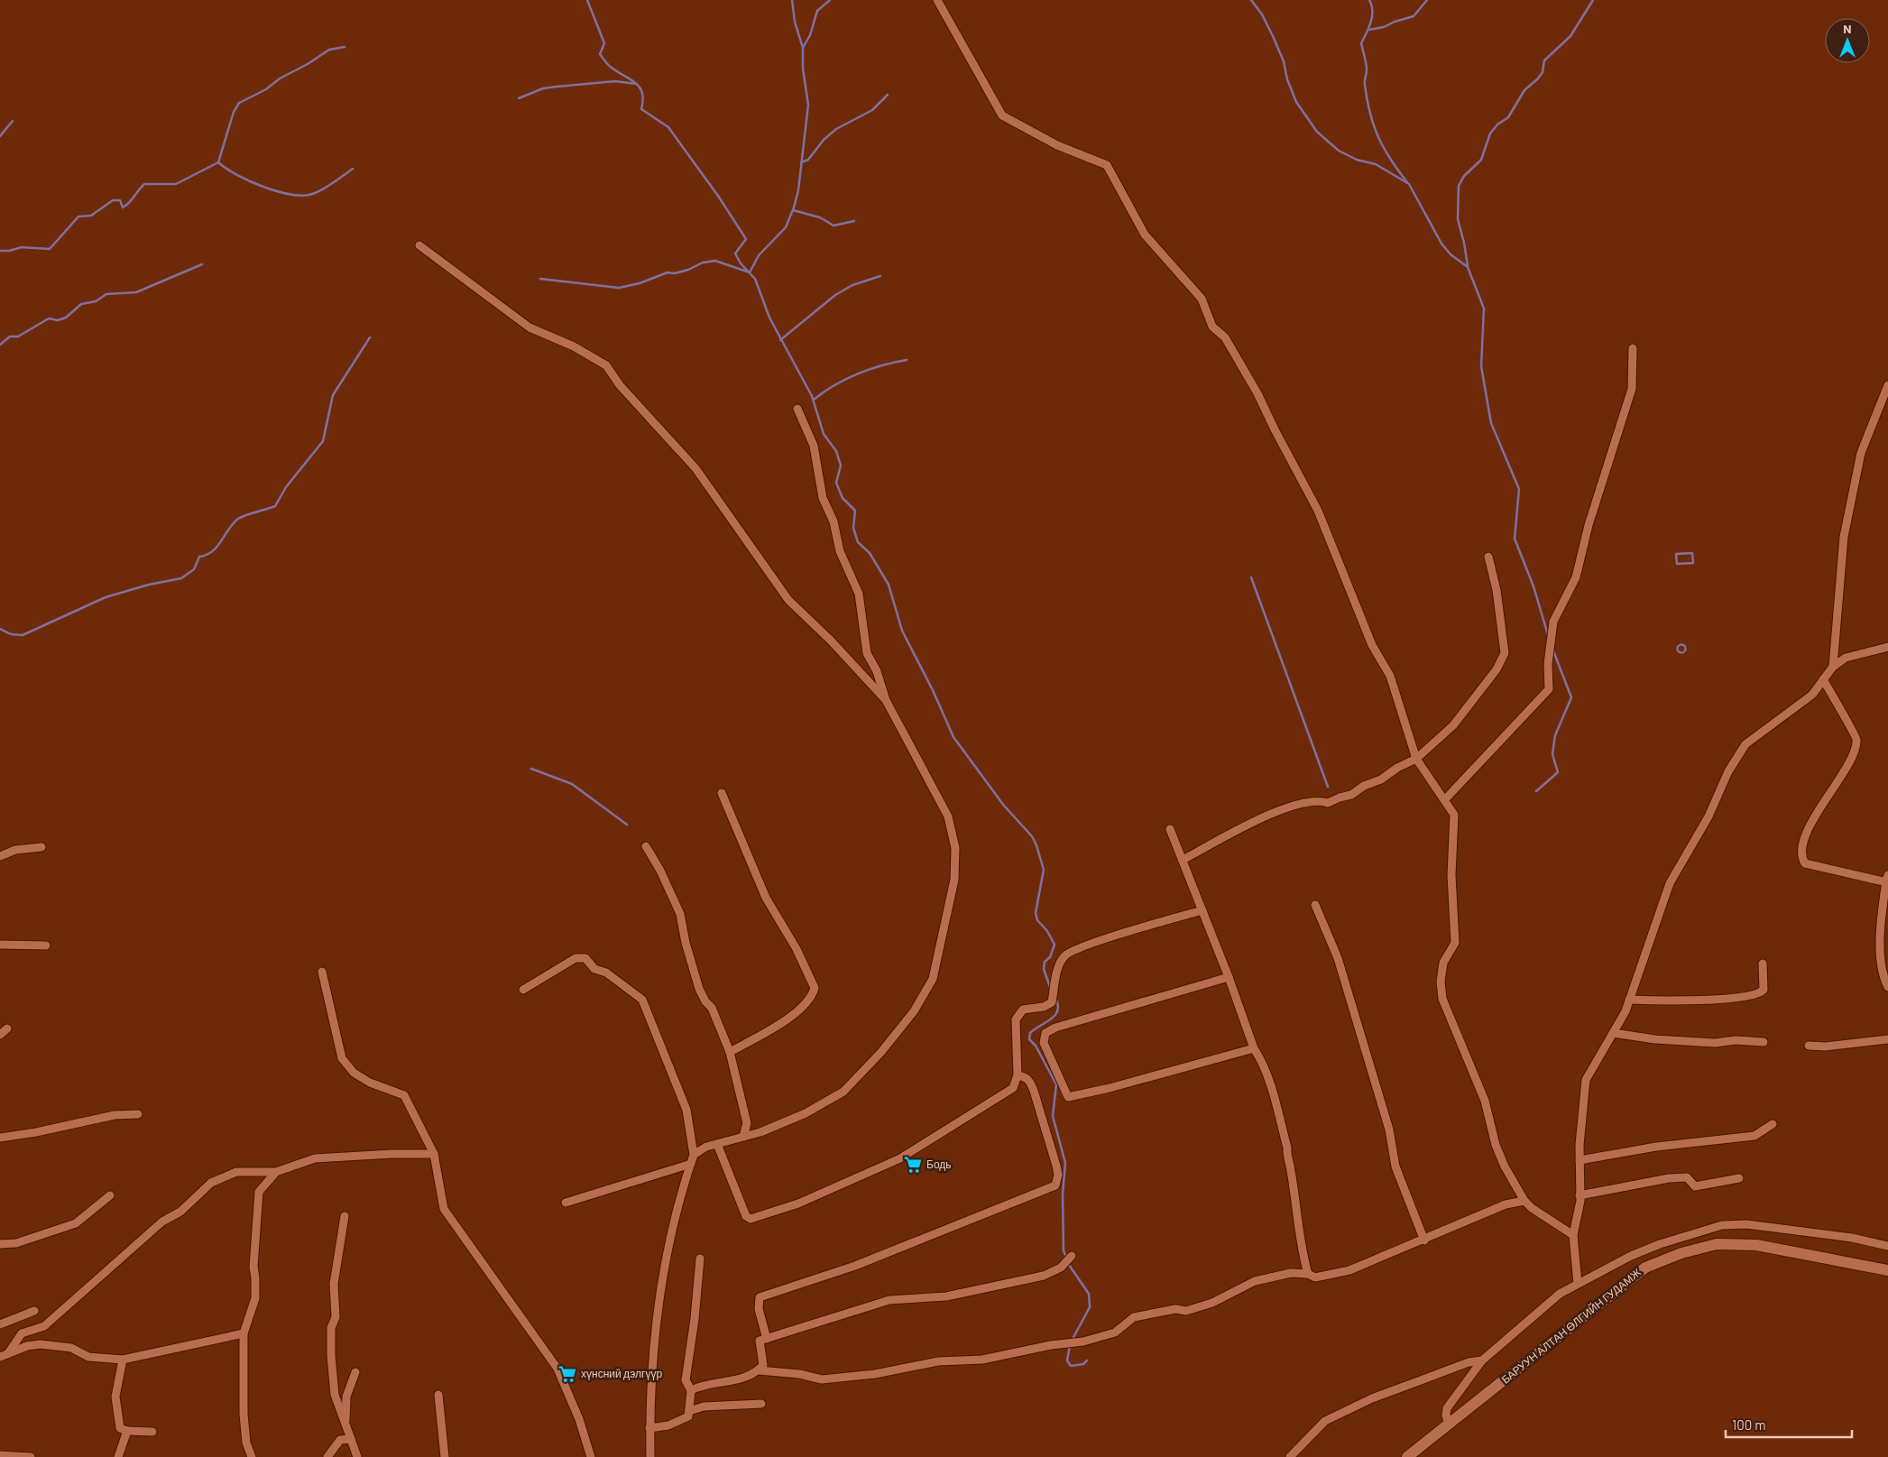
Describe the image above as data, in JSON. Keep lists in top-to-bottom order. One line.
{"streets":{"main road":["БАРУУН АЛТАН ӨЛГИЙН ГУДАМЖ"]},"places":{"supermarket":["Бодь","хүнсний дэлгүүр"]},"scale_bar":"100 m","north":"top"}
